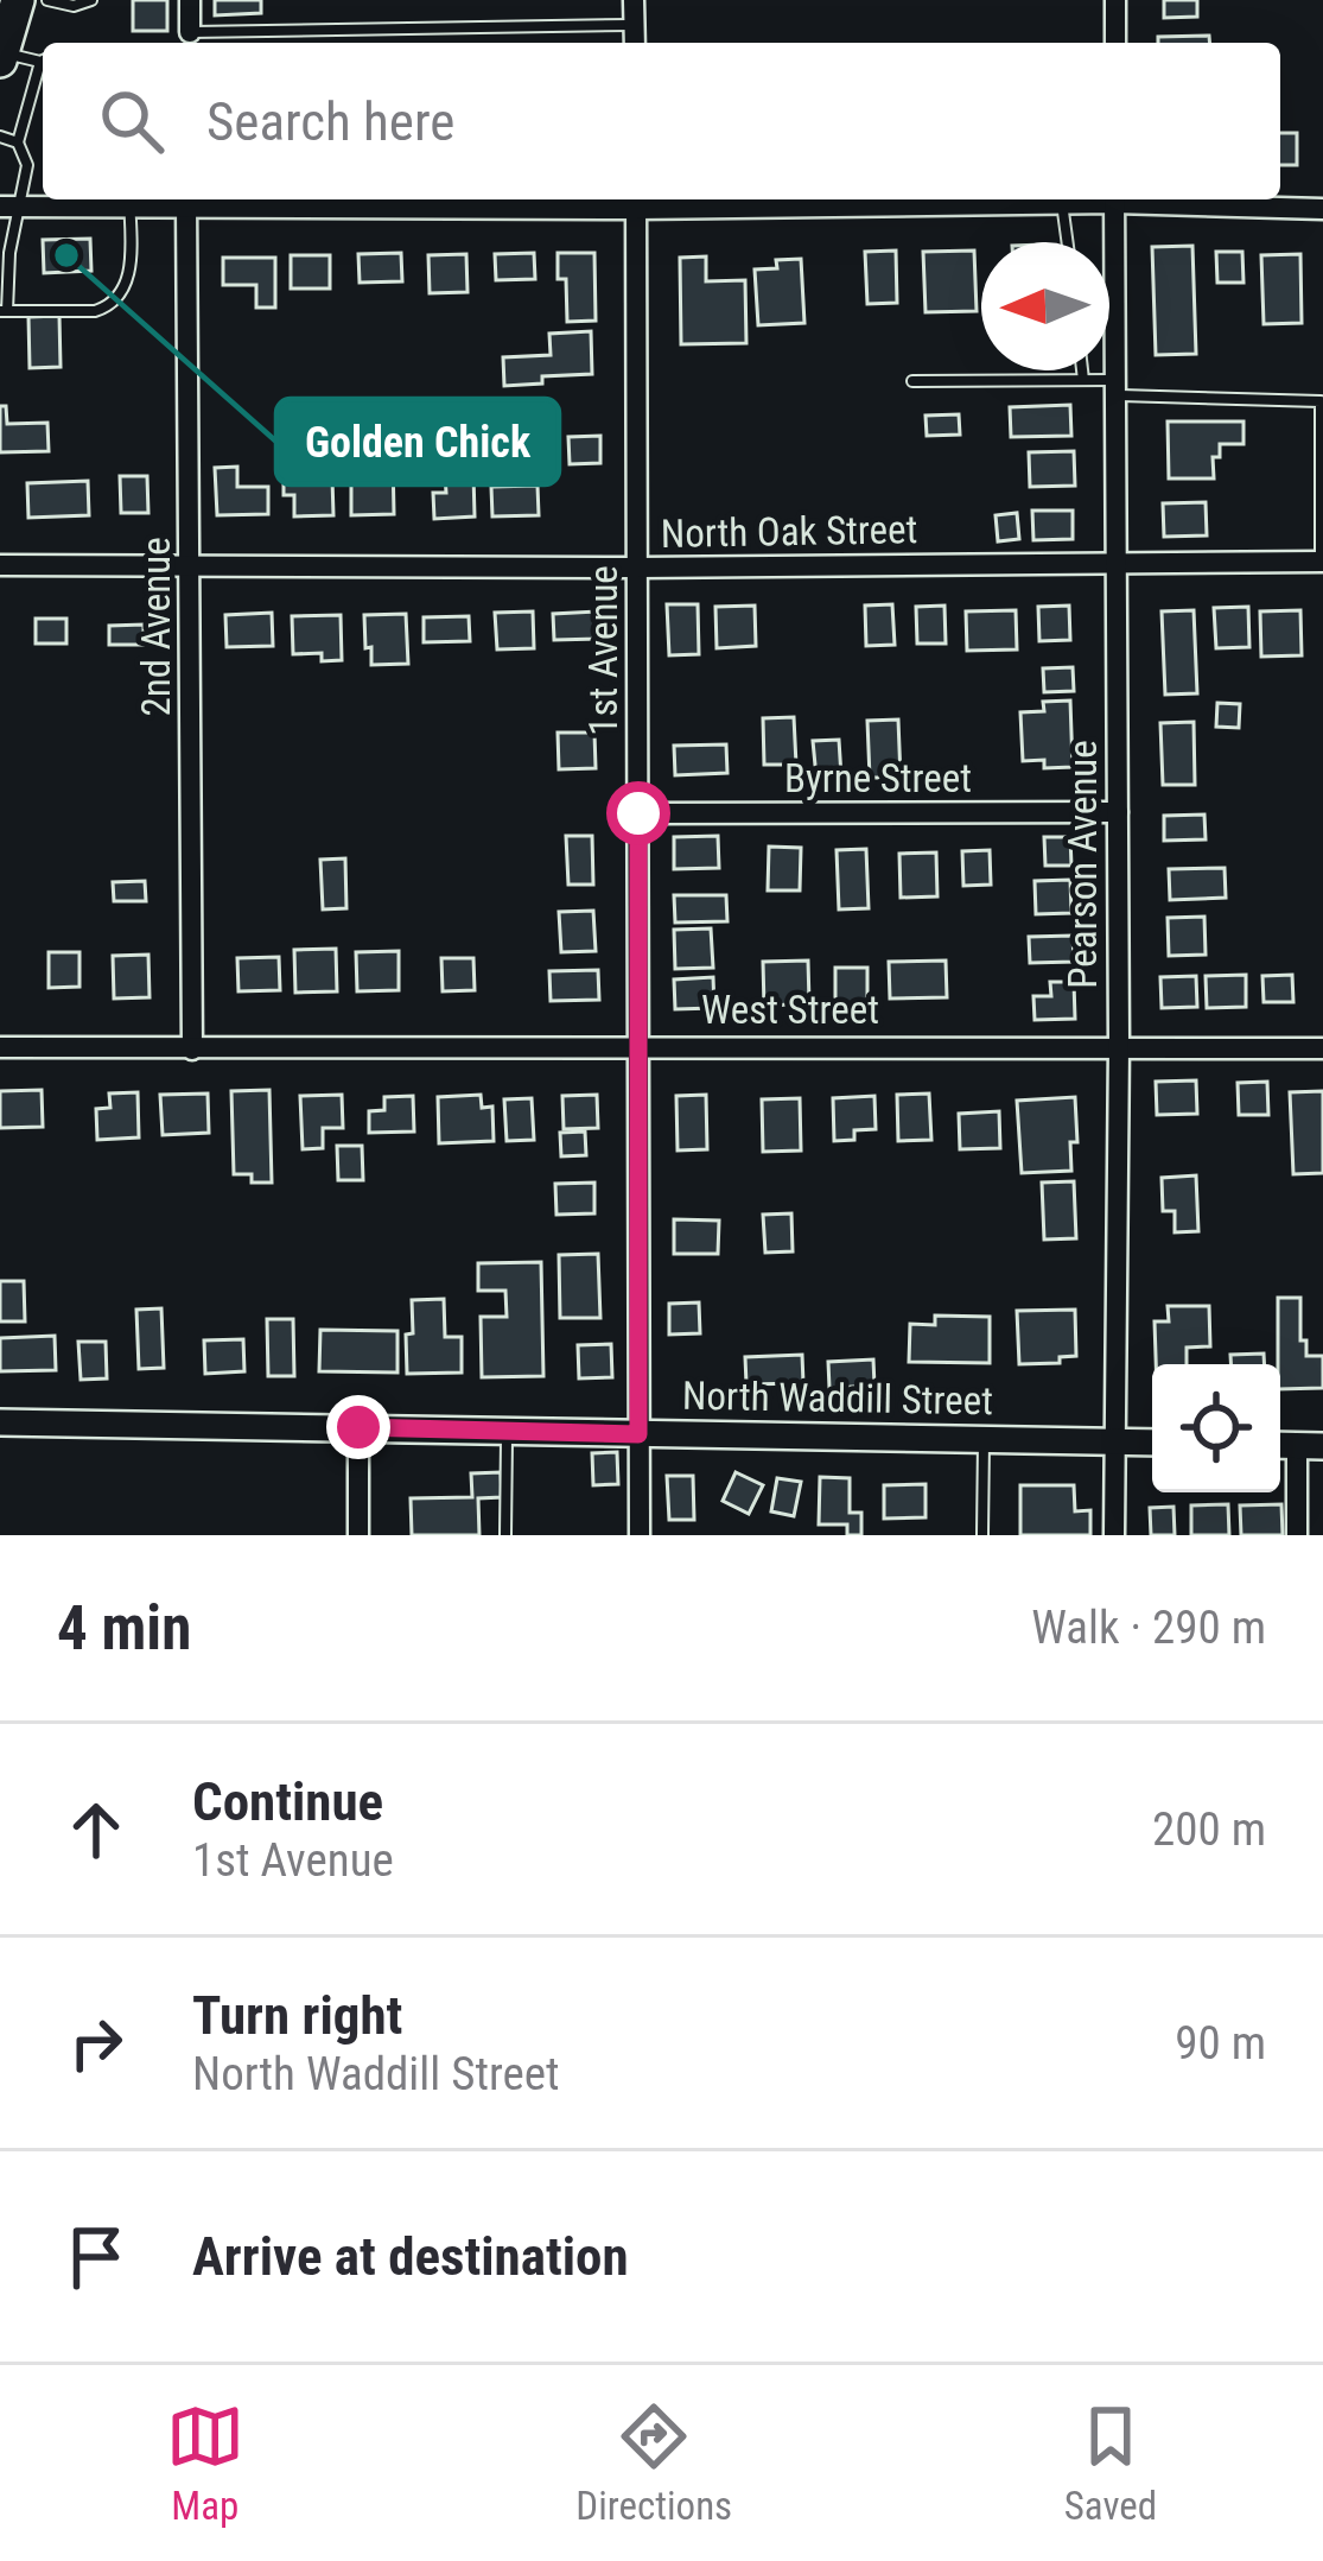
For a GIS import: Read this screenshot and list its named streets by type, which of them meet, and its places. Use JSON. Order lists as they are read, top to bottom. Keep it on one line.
{"streets":{"street":["North Oak Street","2nd Avenue","1st Avenue","Byrne Street","Pearson Avenue","West Street","North Waddill Street"]},"crossings":[["North Oak Street","2nd Avenue"],["North Oak Street","1st Avenue"],["North Oak Street","Pearson Avenue"],["2nd Avenue","West Street"],["1st Avenue","Byrne Street"],["1st Avenue","West Street"],["1st Avenue","North Waddill Street"],["Byrne Street","Pearson Avenue"],["Pearson Avenue","West Street"],["Pearson Avenue","North Waddill Street"]],"places":["Golden Chick"],"north":"left","page":{"search":"Search here","heading":["4 min","Walk · 290 m"],"list":[["Continue","1st Avenue","200 m"],["Turn right","North Waddill Street","90 m"],"Arrive at destination"],"nav":["Map","Directions","Saved"]}}
